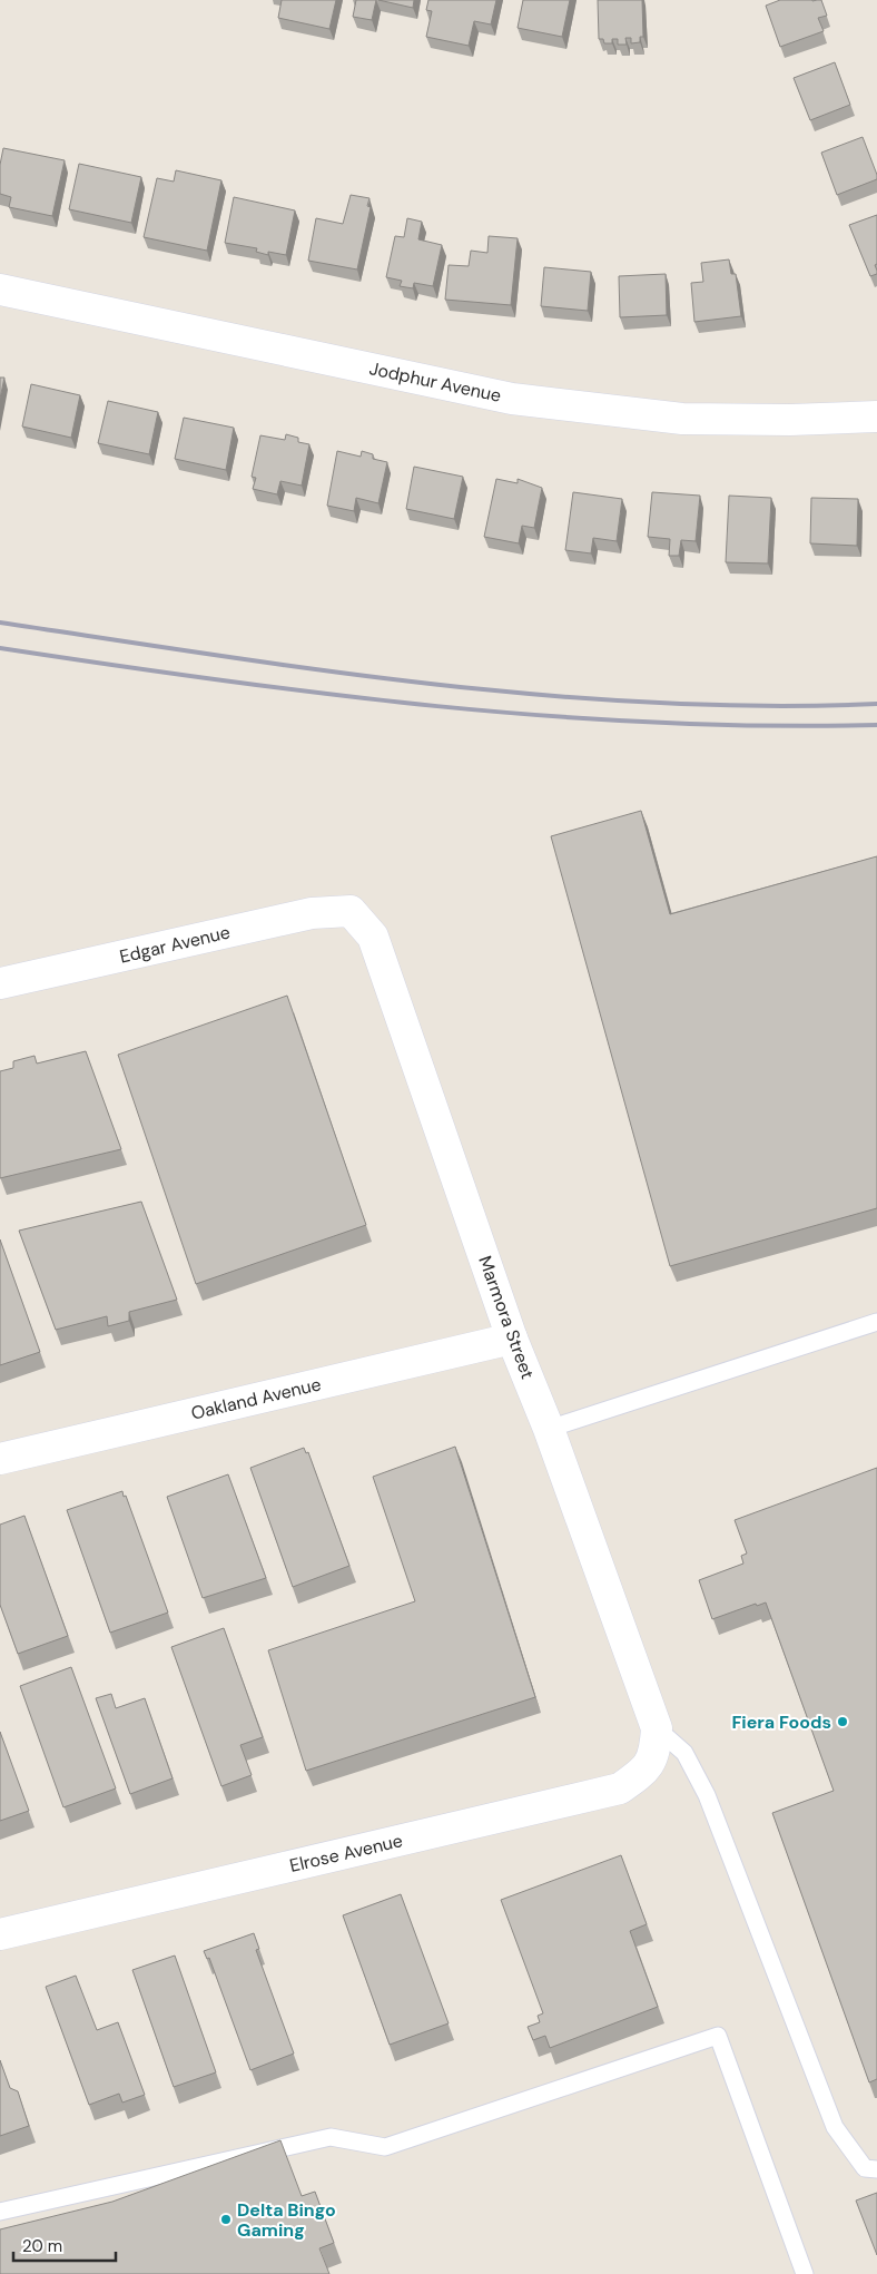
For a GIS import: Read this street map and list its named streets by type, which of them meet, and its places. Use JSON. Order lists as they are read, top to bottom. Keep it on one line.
{"streets":{"street":["Jodphur Avenue","Edgar Avenue","Marmora Street","Oakland Avenue","Elrose Avenue"]},"crossings":[["Edgar Avenue","Marmora Street"],["Marmora Street","Oakland Avenue"],["Marmora Street","Elrose Avenue"]],"places":["Fiera Foods","Delta Bingo Gaming"],"scale_bar":"20 m"}
